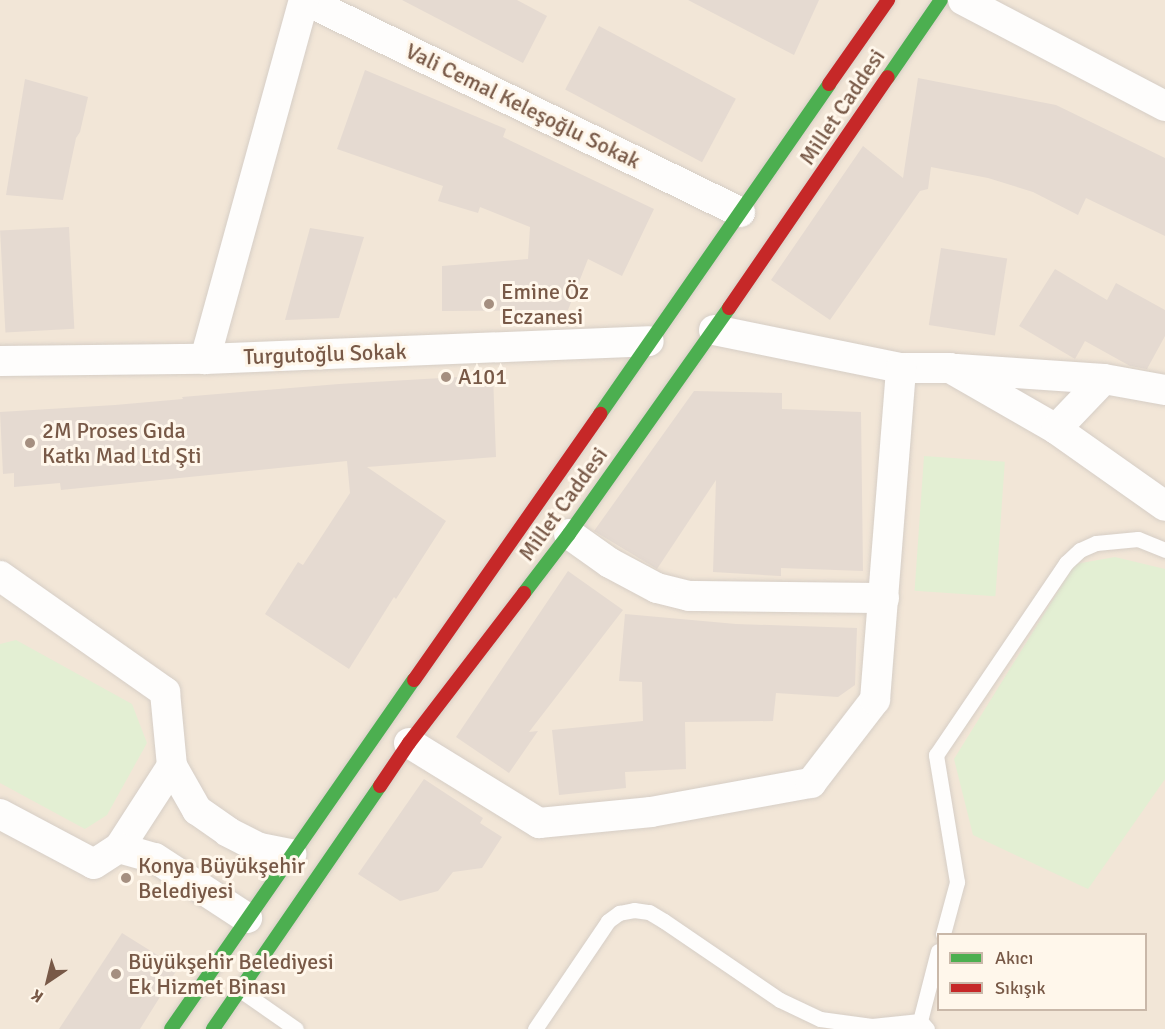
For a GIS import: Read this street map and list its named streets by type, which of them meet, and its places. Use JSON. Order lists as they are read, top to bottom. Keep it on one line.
{"streets":{"main road":["Millet Caddesi"],"street":["Vali Cemal Keleşoğlu Sokak","Turgutoğlu Sokak"]},"crossings":[["Vali Cemal Keleşoğlu Sokak","Millet Caddesi"],["Millet Caddesi","Turgutoğlu Sokak"]],"places":["Emine Öz Eczanesi","A101","2M Proses Gıda Katkı Mad Ltd Şti","Konya Büyükşehir Belediyesi","Büyükşehir Belediyesi Ek Hizmet Binası"],"legend":["Akıcı","Sıkışık"],"north":"bottom left"}
